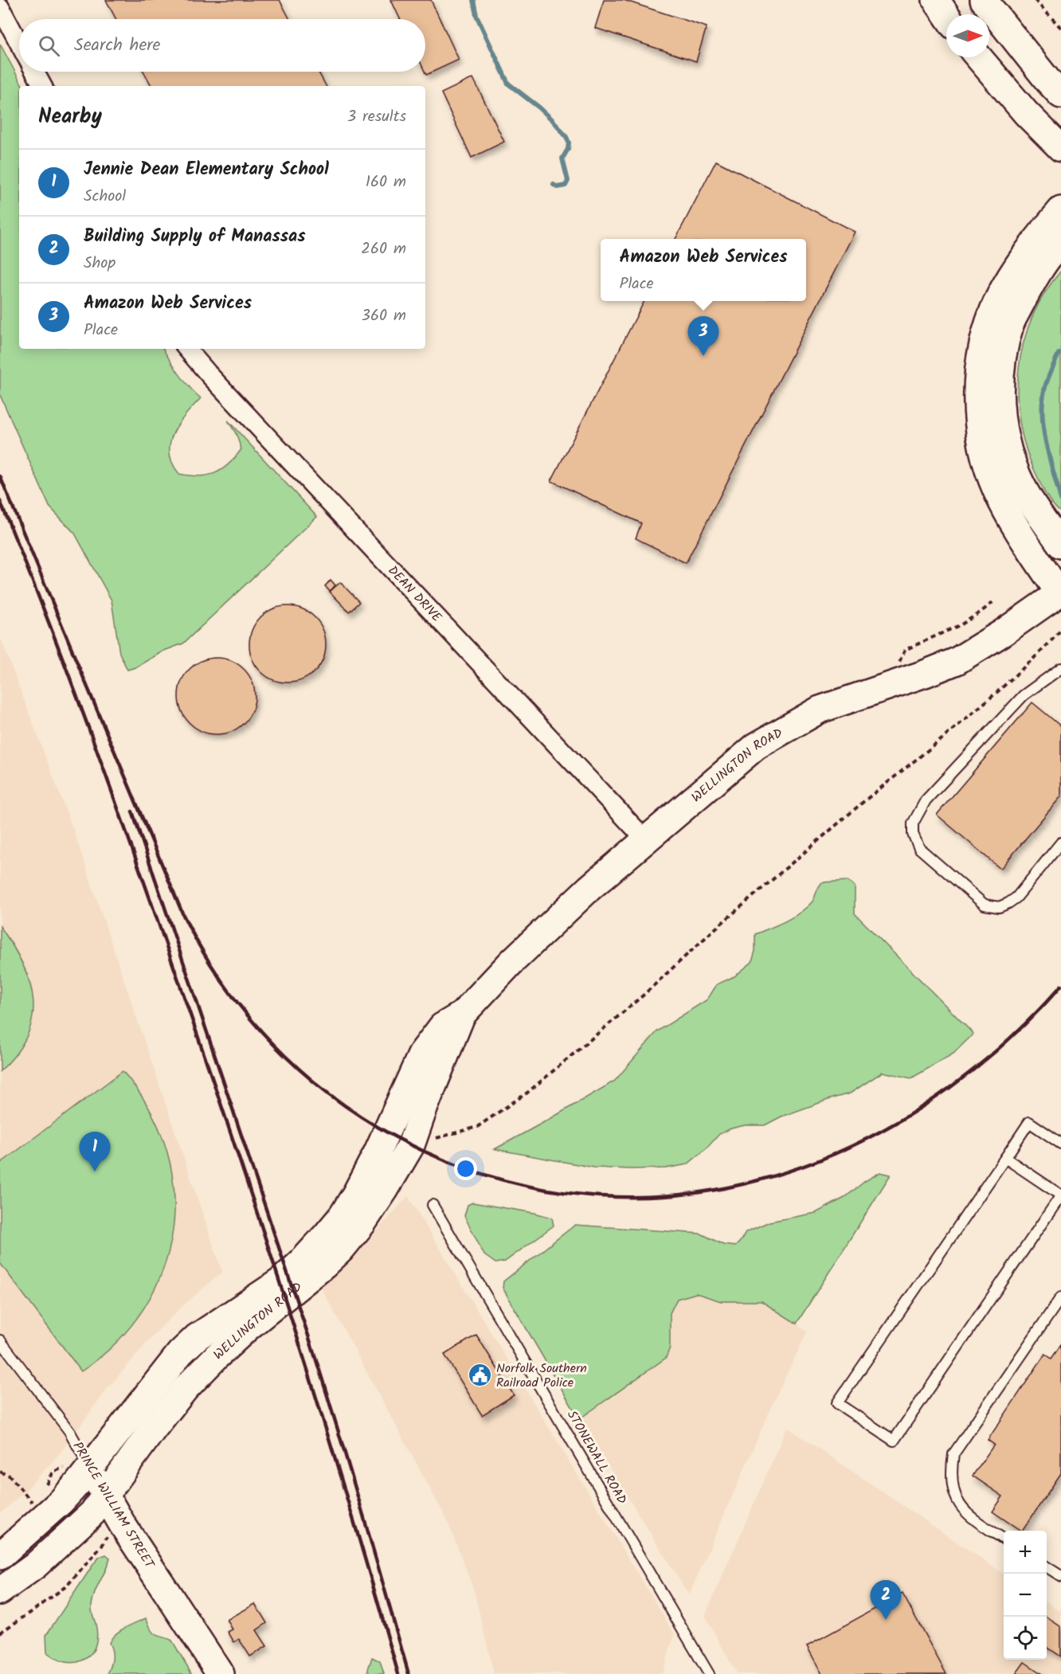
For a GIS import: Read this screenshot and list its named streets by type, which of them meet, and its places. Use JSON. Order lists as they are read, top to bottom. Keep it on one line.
{"streets":{"main road":["WELLINGTON ROAD","PRINCE WILLIAM STREET"],"street":["DEAN DRIVE"],"lane":["STONEWALL ROAD"]},"crossings":[["DEAN DRIVE","WELLINGTON ROAD"],["WELLINGTON ROAD","PRINCE WILLIAM STREET"]],"places":{"public building":["Norfolk Southern Railroad Police"]},"north":"right","page":{"search":"Search here","heading":["Nearby","3 results"],"list":[{"mark":"1","name":"Jennie Dean Elementary School","note":"School","value":"160 m"},{"mark":"2","name":"Building Supply of Manassas","note":"Shop","value":"260 m"},{"mark":"3","name":"Amazon Web Services","note":"Place","value":"360 m"}],"popup":["Amazon Web Services","Place"],"pins":["3","1","2"],"map_buttons":["+","−"]}}
